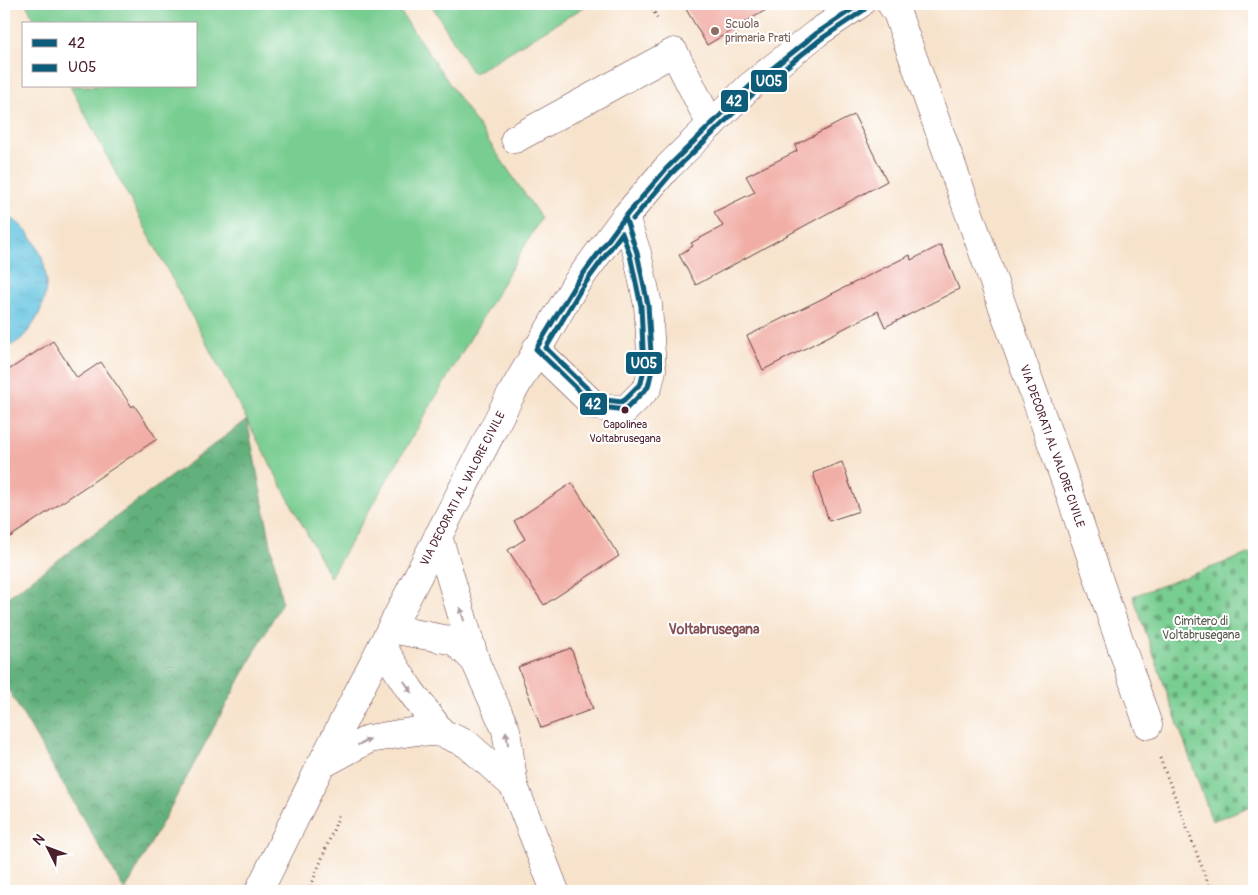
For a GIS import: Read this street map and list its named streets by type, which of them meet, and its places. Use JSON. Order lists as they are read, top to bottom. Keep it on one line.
{"streets":{"street":["VIA DECORATI AL VALORE CIVILE"]},"districts":["Voltabrusegana"],"parks":["Cimitero di Voltabrusegana"],"places":["Scuola primaria Prati","Capolinea Voltabrusegana"],"lines":["transit line 42","transit line U05"],"legend":["42","U05"],"north":"top left"}
